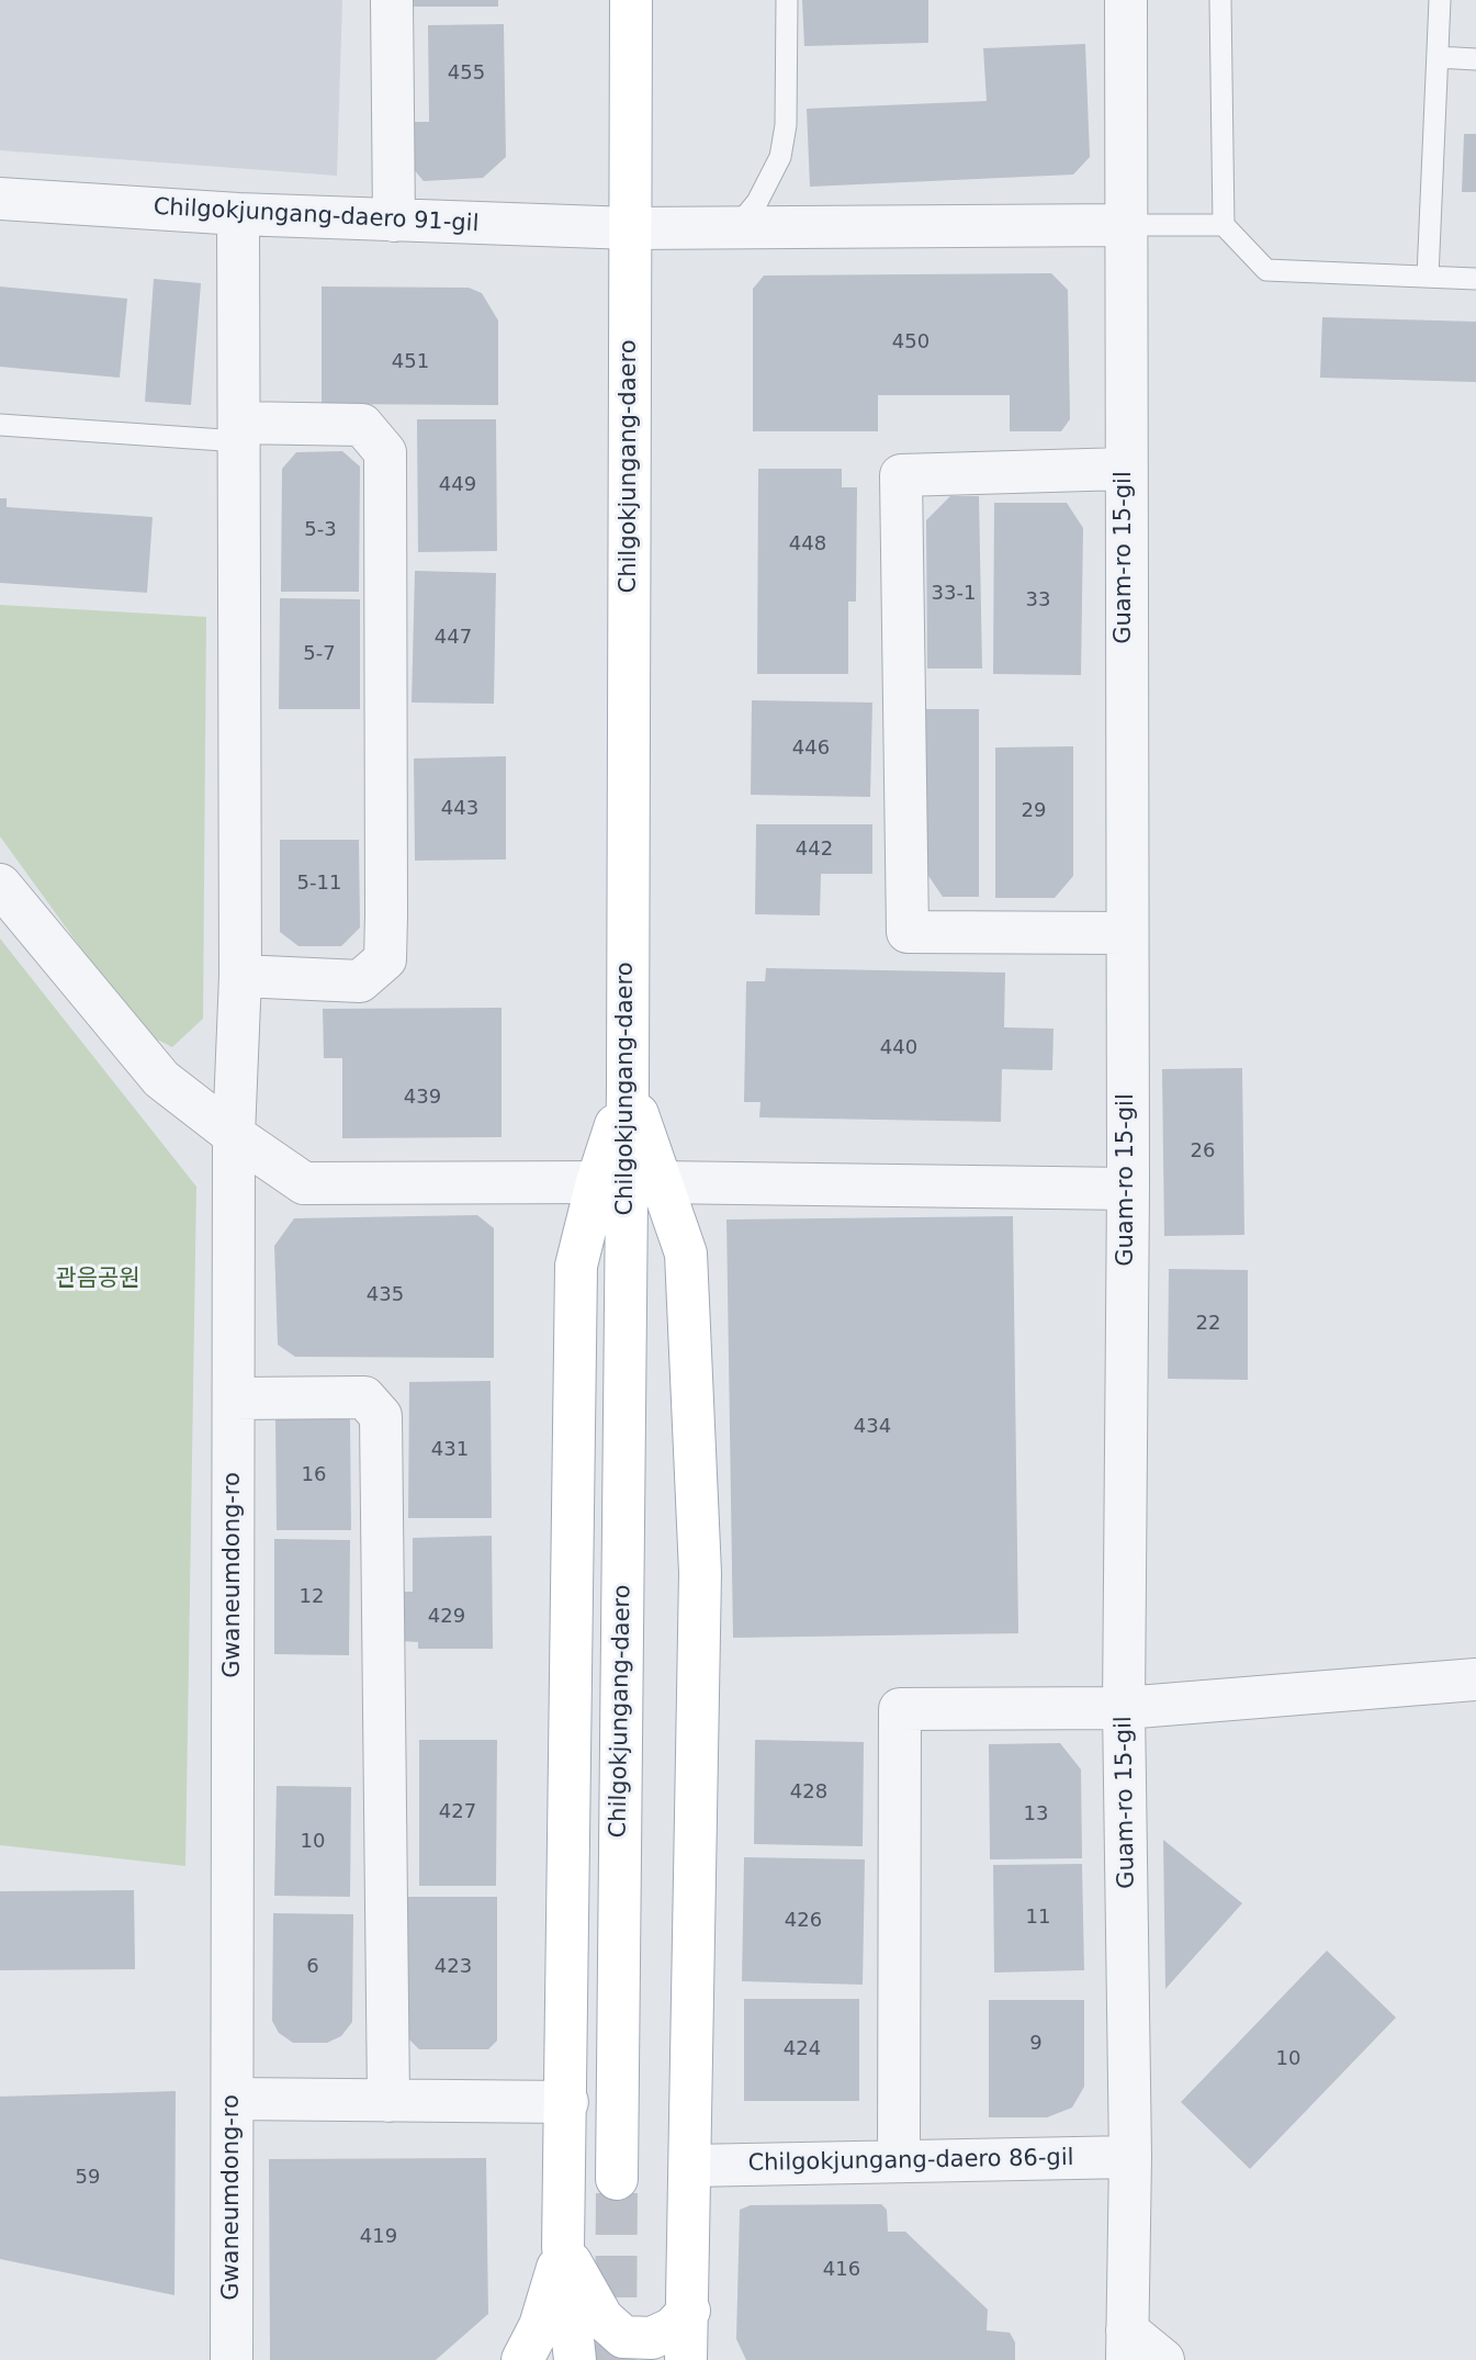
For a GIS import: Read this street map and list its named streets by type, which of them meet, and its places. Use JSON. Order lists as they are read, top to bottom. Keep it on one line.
{"streets":{"main road":["Chilgokjungang-daero"],"street":["Chilgokjungang-daero 91-gil","Guam-ro 15-gil","Gwaneumdong-ro","Chilgokjungang-daero 86-gil"]},"crossings":[["Chilgokjungang-daero 91-gil","Chilgokjungang-daero"],["Chilgokjungang-daero 91-gil","Guam-ro 15-gil"],["Chilgokjungang-daero 91-gil","Gwaneumdong-ro"],["Guam-ro 15-gil","Chilgokjungang-daero 86-gil"]],"parks":["관음공원"],"house_numbers":["455","450","451","449","5-3","448","33-1","33","447","5-7","446","443","29","442","5-11","440","439","26","435","22","434","431","16","12","429","428","427","13","10","11","426","6","423","9","424","10","59","419","416"]}
